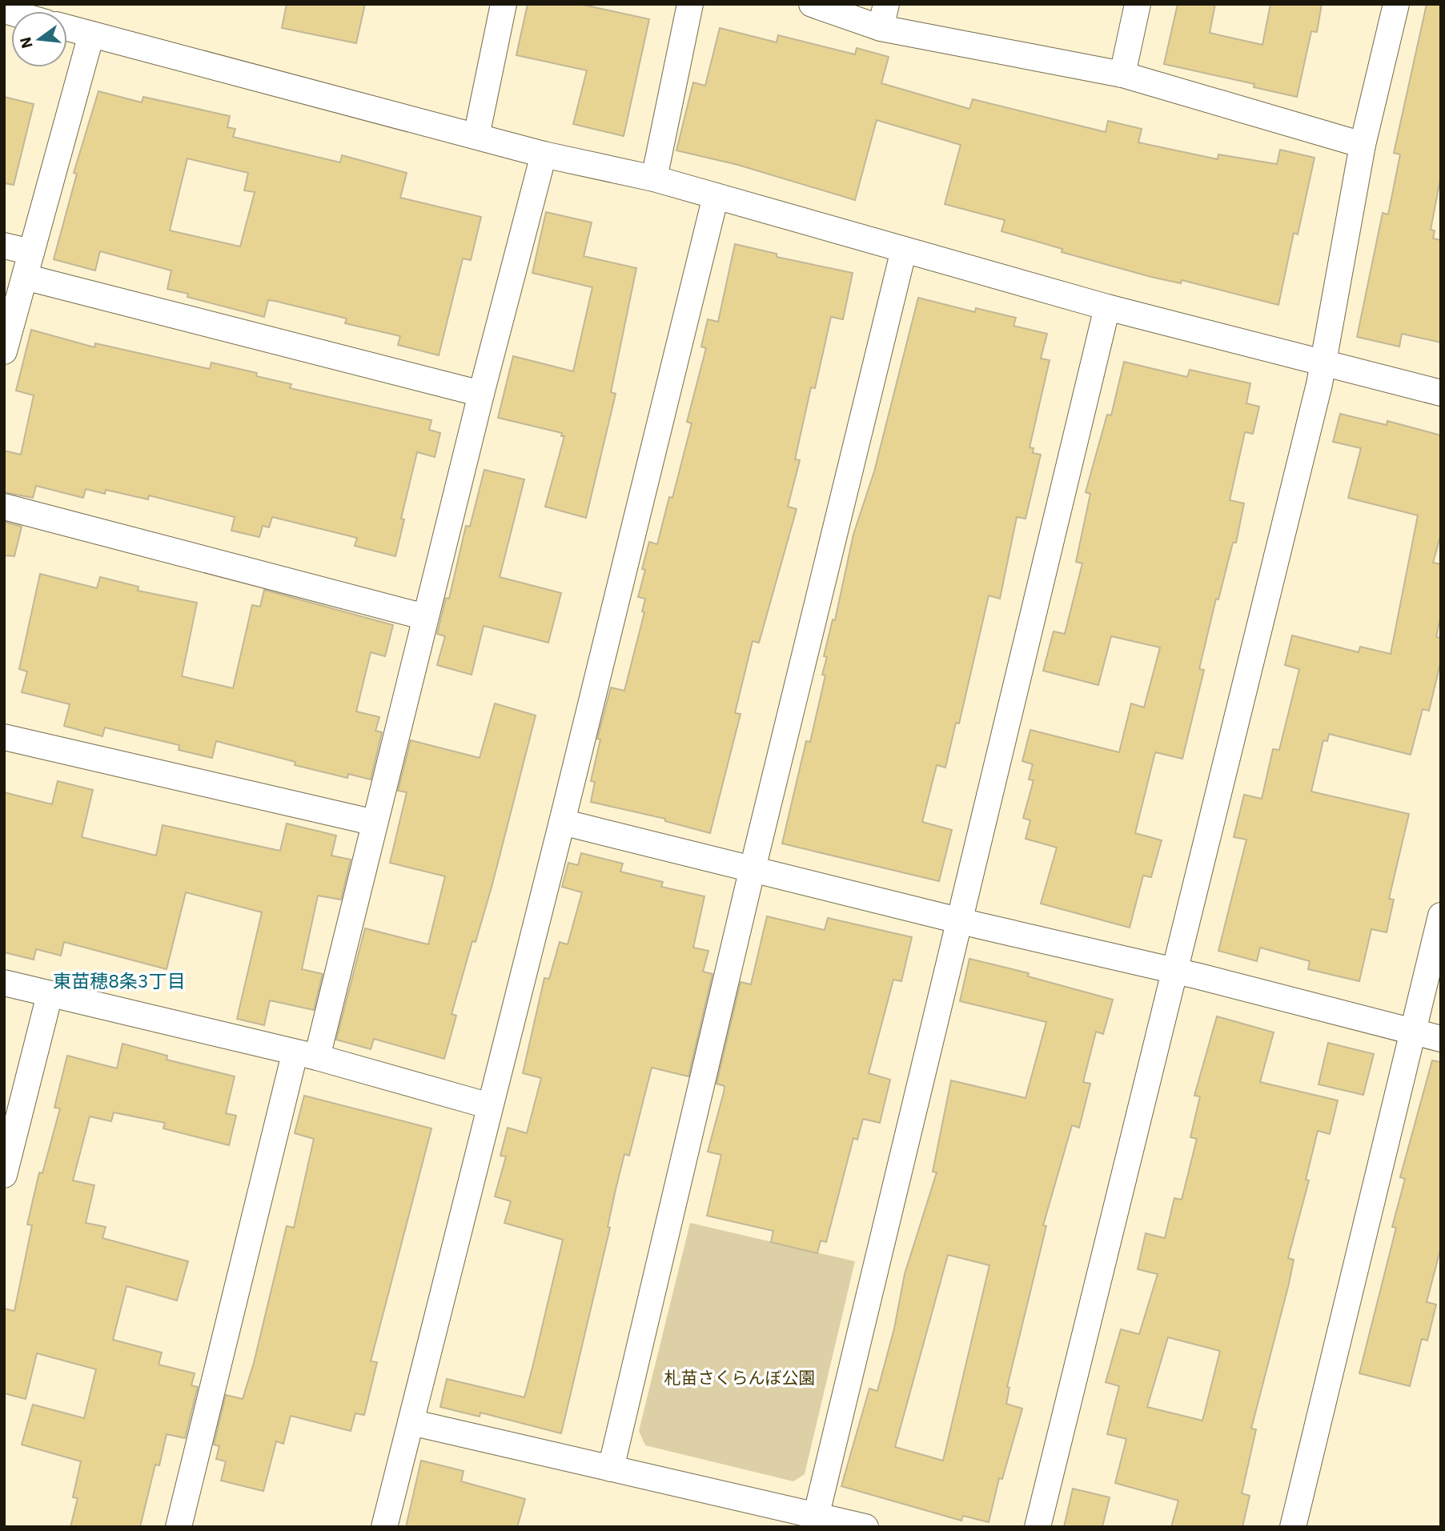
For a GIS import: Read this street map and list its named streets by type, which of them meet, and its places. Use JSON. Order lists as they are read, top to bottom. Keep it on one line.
{"districts":["東苗穂8条3丁目"],"parks":["札苗さくらんぼ公園"],"north":"left"}
